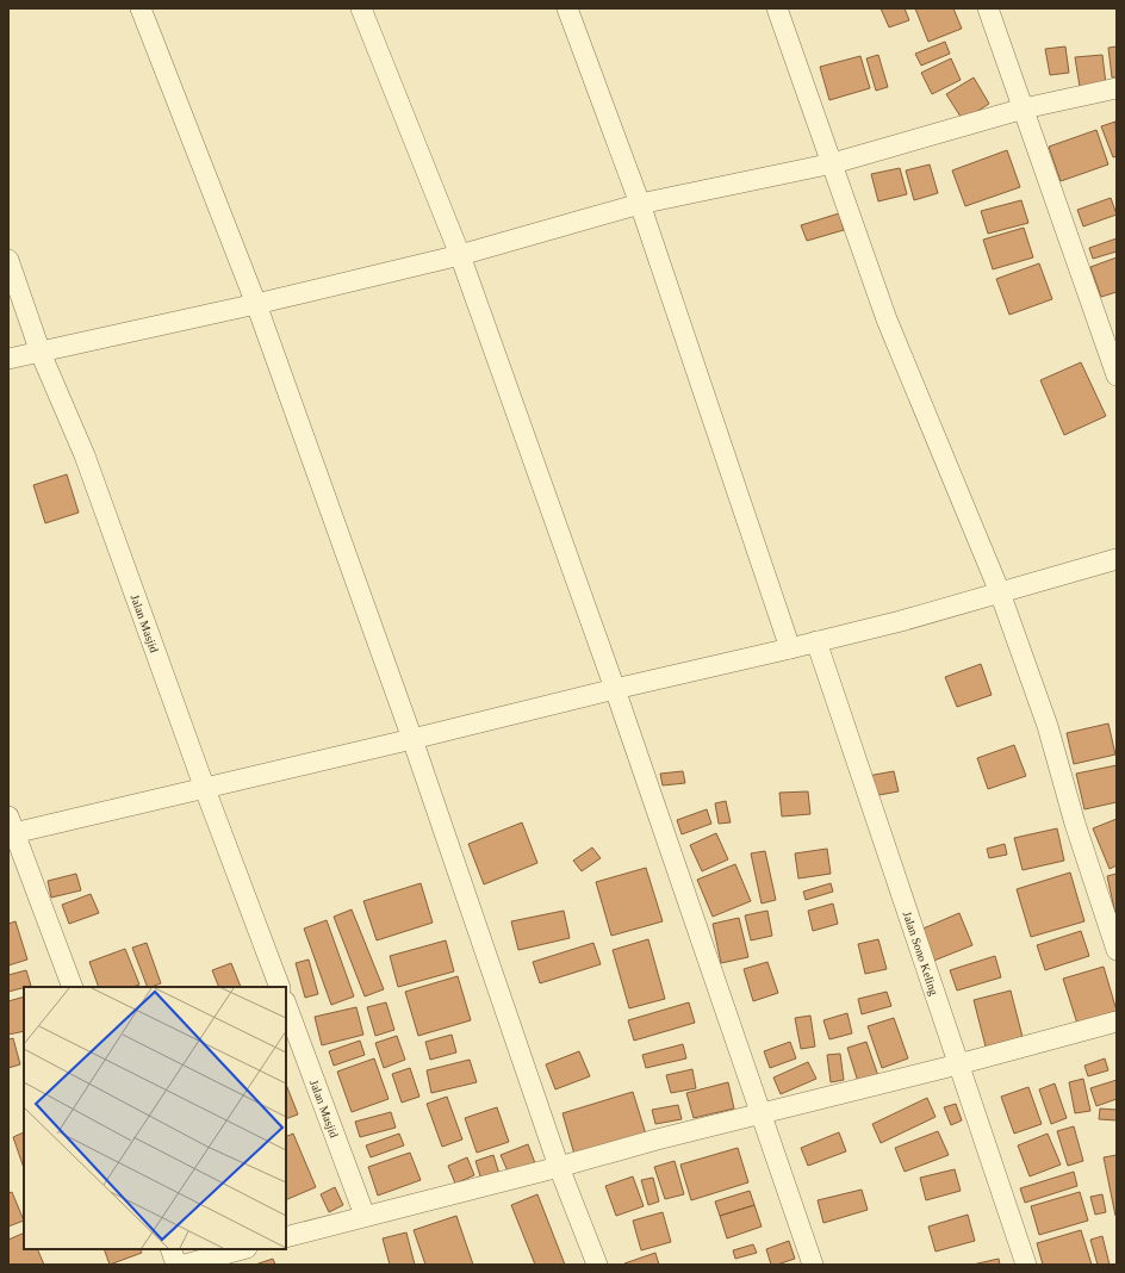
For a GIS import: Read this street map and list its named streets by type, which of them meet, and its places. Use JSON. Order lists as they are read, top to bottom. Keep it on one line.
{"streets":{"street":["Jalan Masjid","Jalan Sono Keling"]}}
